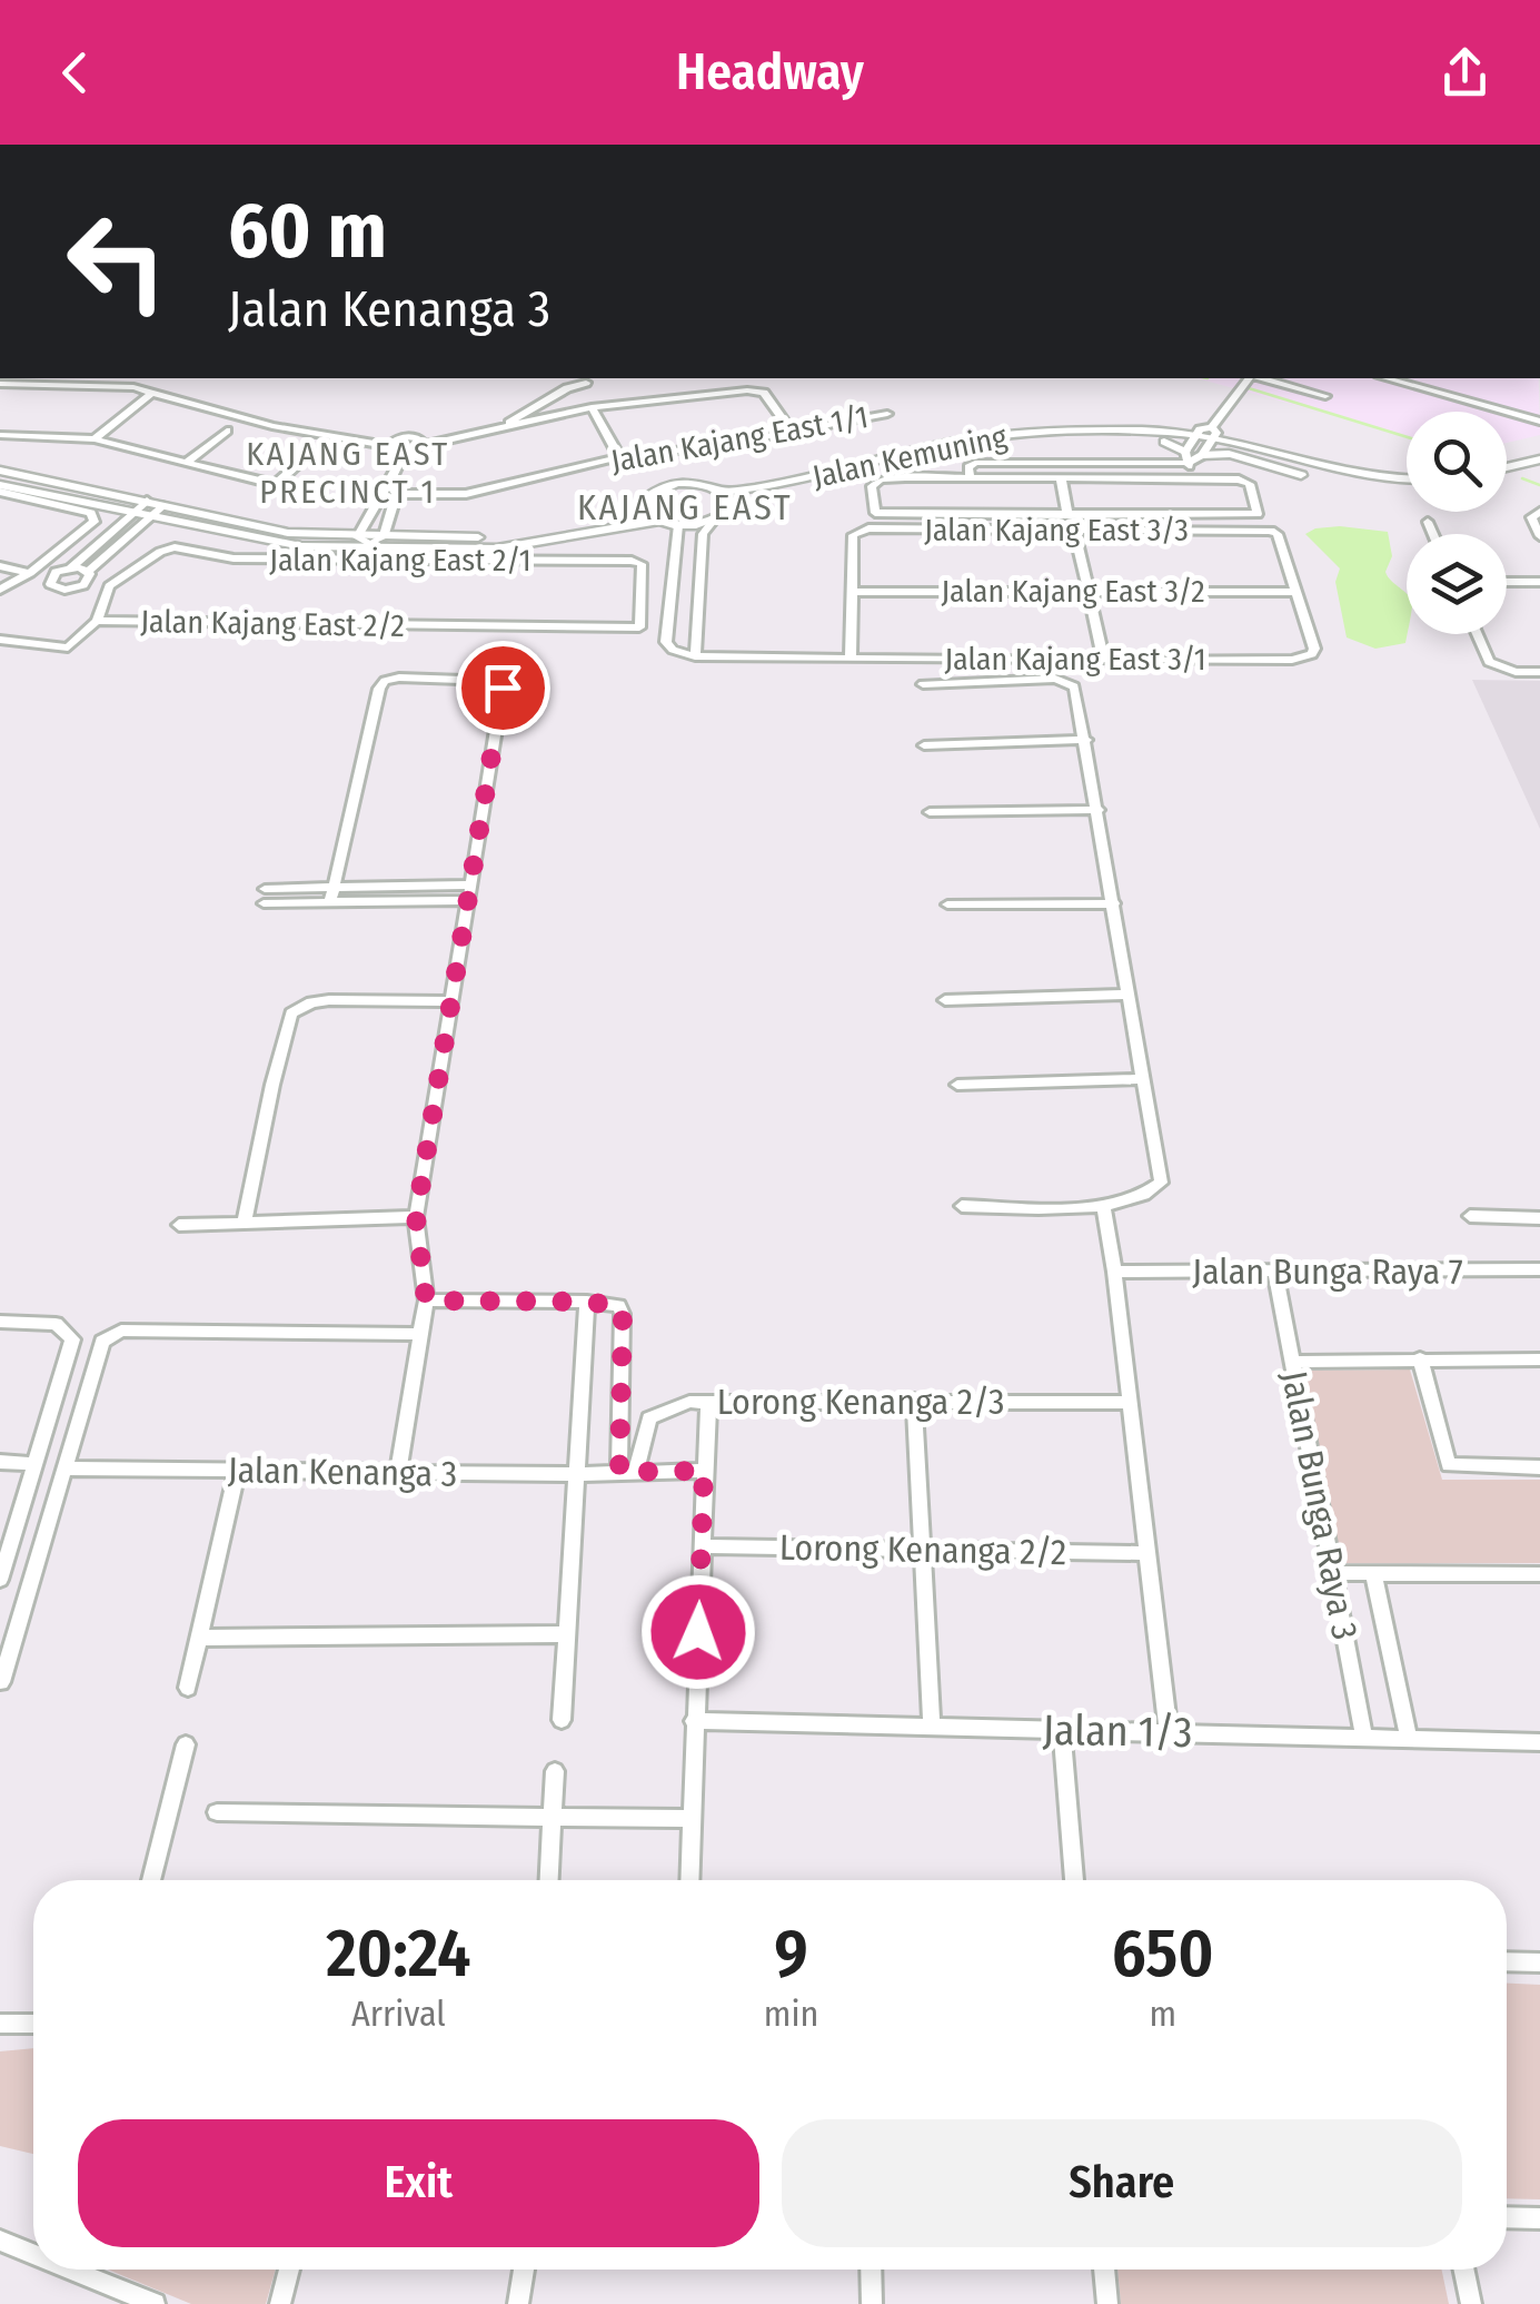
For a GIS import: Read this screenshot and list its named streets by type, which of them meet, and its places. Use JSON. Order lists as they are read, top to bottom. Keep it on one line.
{"streets":{"street":["Jalan Kajang East 1/1","Jalan Kemuning","Jalan Kajang East 3/3","Jalan Kajang East 2/1","Jalan Kajang East 3/2","Jalan Kajang East 2/2","Jalan Kajang East 3/1","Jalan Bunga Raya 7","Lorong Kenanga 2/3","Jalan Kenanga 3","Jalan Bunga Raya 3","Lorong Kenanga 2/2","Jalan 1/3"]},"crossings":[["Jalan Kajang East 3/3","Jalan Kajang East 3/2"],["Jalan Kajang East 3/3","Jalan Kajang East 3/1"],["Jalan Kajang East 2/1","Jalan Kajang East 2/2"],["Jalan Kajang East 3/2","Jalan Kajang East 3/1"],["Jalan Bunga Raya 7","Jalan Bunga Raya 3"],["Lorong Kenanga 2/3","Jalan Kenanga 3"],["Jalan Bunga Raya 3","Jalan 1/3"]],"districts":["KAJANG EAST PRECINCT 1","KAJANG EAST"],"page":{"header":"Headway","turn":["60 m","Jalan Kenanga 3"],"eta":["20:24","Arrival","9","min","650","m"],"buttons":["Exit","Share"]}}
